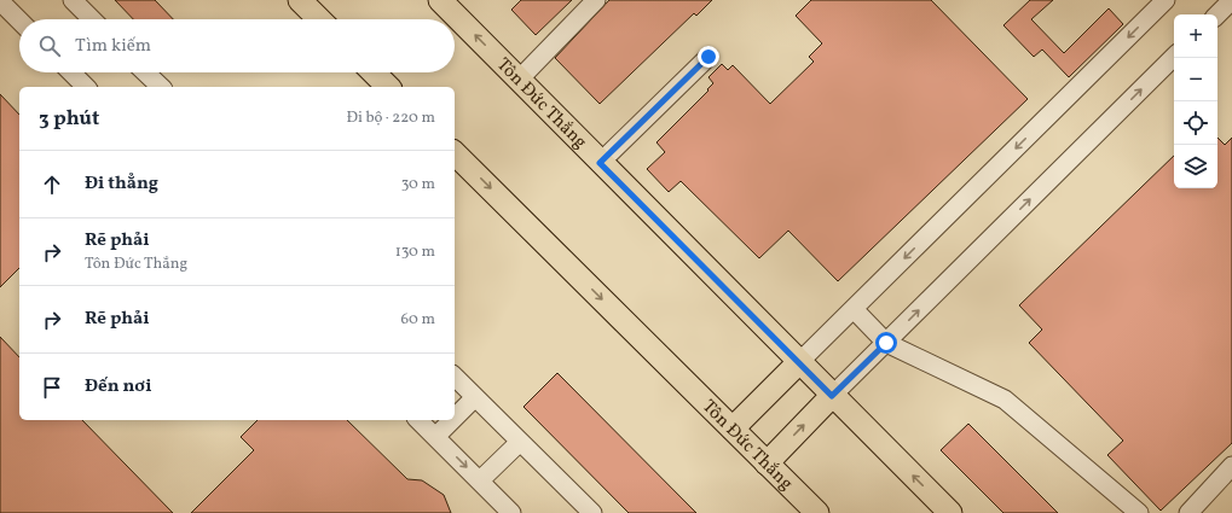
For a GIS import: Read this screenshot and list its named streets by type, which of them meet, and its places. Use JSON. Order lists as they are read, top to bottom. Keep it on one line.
{"streets":{"main road":["Tôn Đức Thắng"]},"page":{"map_buttons":["+","−"],"search":"Tìm kiếm","heading":["3 phút","Đi bộ · 220 m"],"list":[["Đi thẳng","30 m"],["Rẽ phải","Tôn Đức Thắng","130 m"],["Rẽ phải","60 m"],"Đến nơi"]}}
